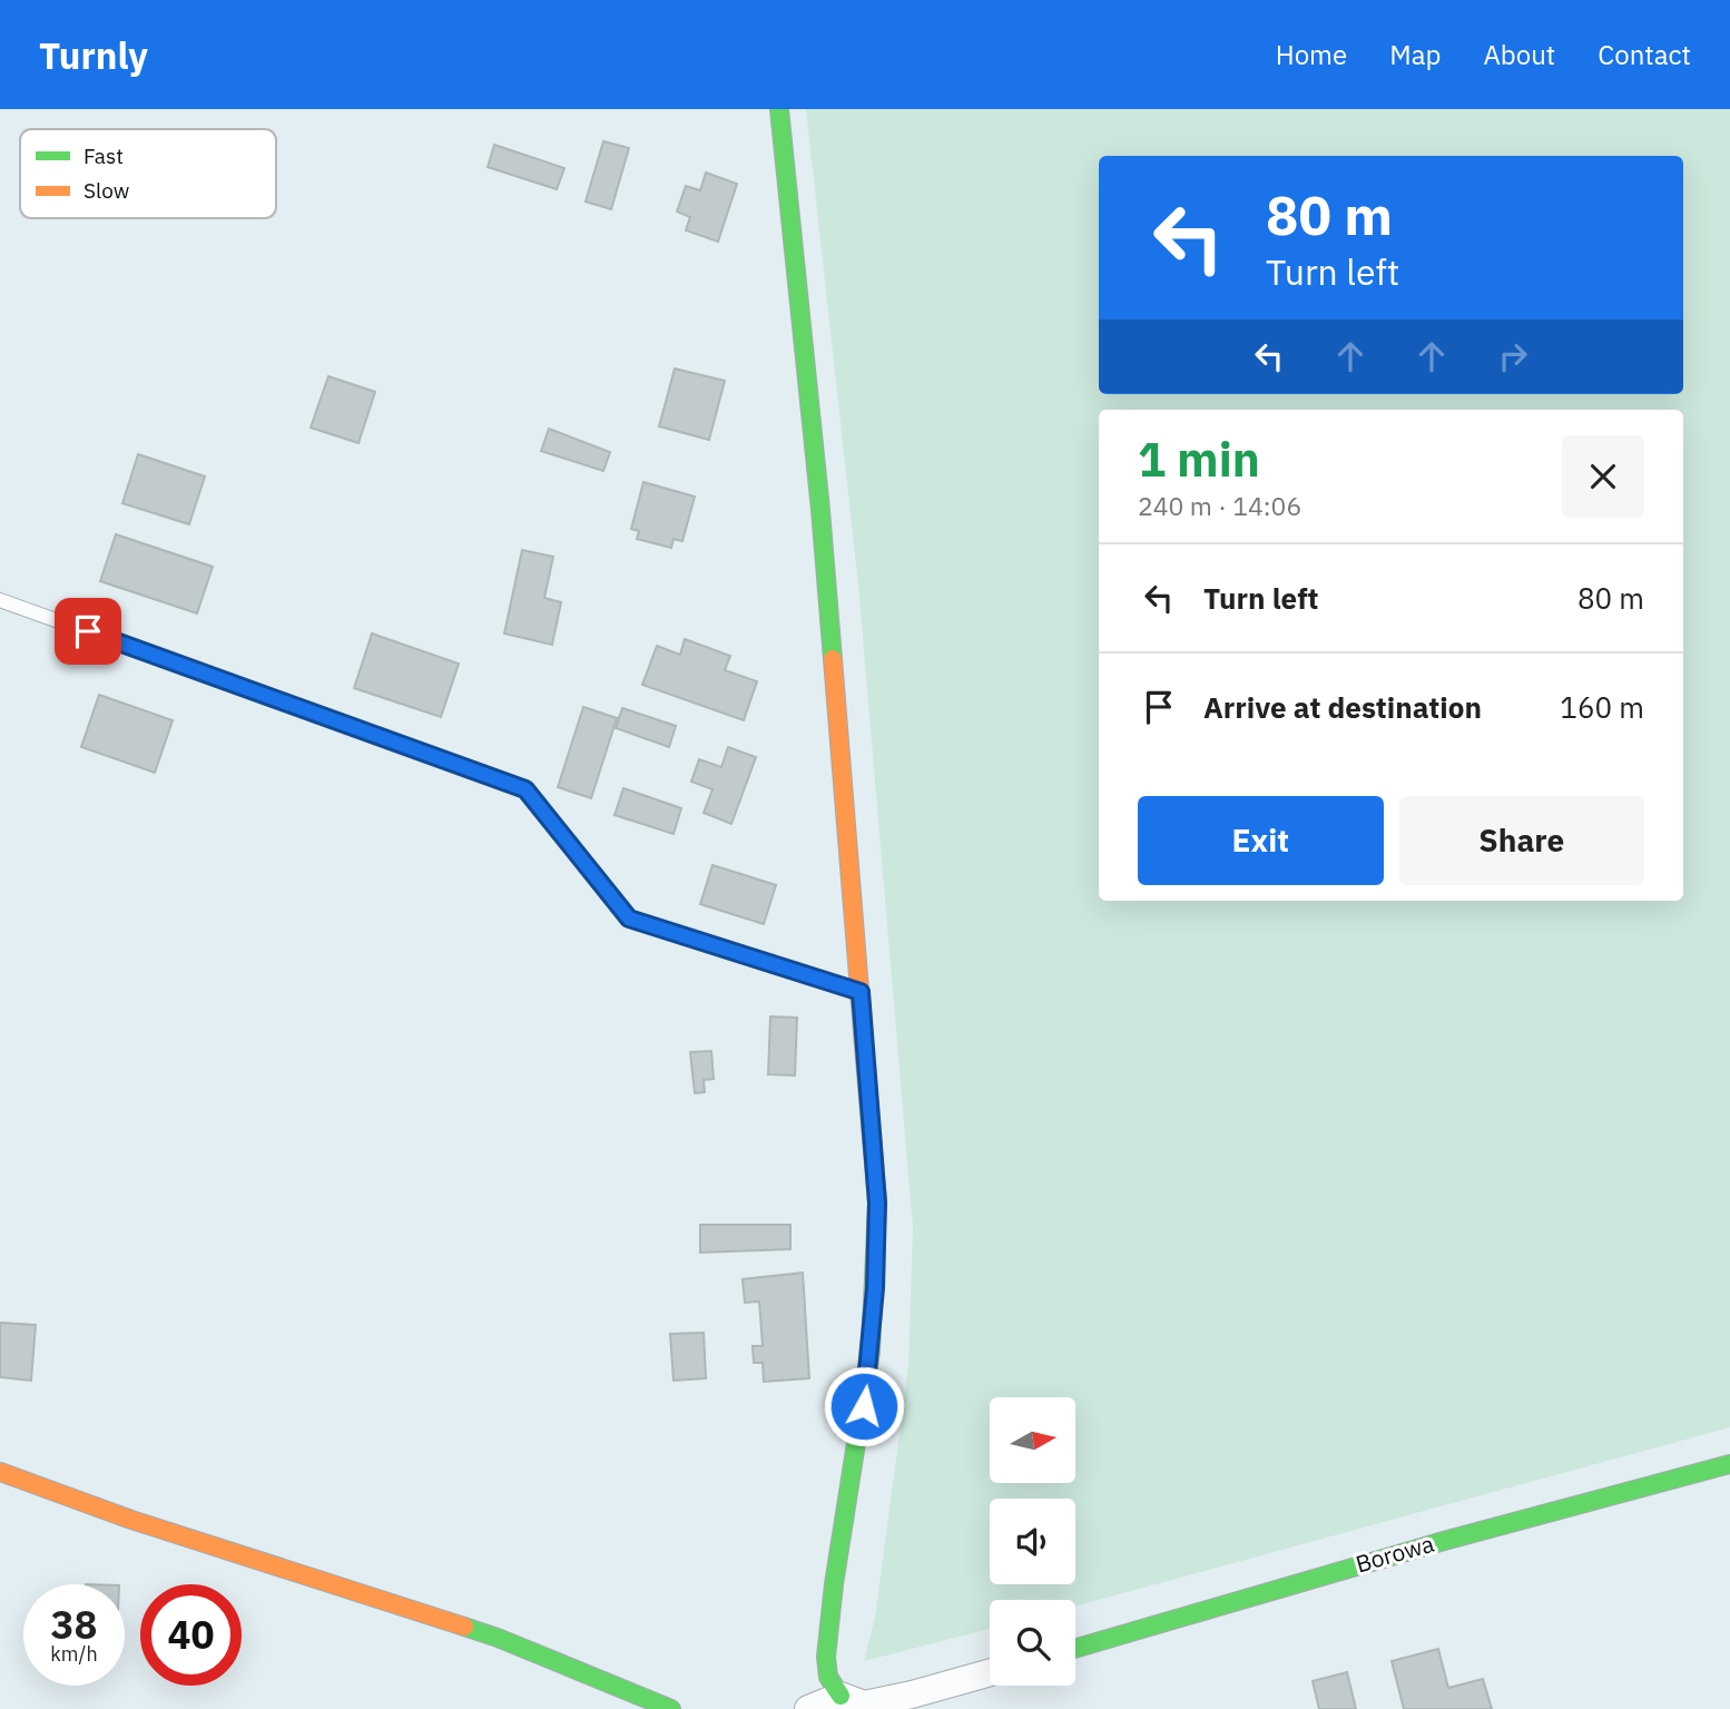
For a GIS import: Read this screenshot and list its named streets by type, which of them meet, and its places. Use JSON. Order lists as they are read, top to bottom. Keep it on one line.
{"streets":{"street":["Borowa"]},"legend":["Fast","Slow"],"north":"right","page":{"header":"Turnly","nav":["Home","Map","About","Contact"],"turn":["80 m","Turn left"],"heading":["1 min","240 m · 14:06"],"list":[{"name":"Turn left","value":"80 m"},{"name":"Arrive at destination","value":"160 m"}],"buttons":["Exit","Share"],"speed":"38 km/h","limit":"40"}}
